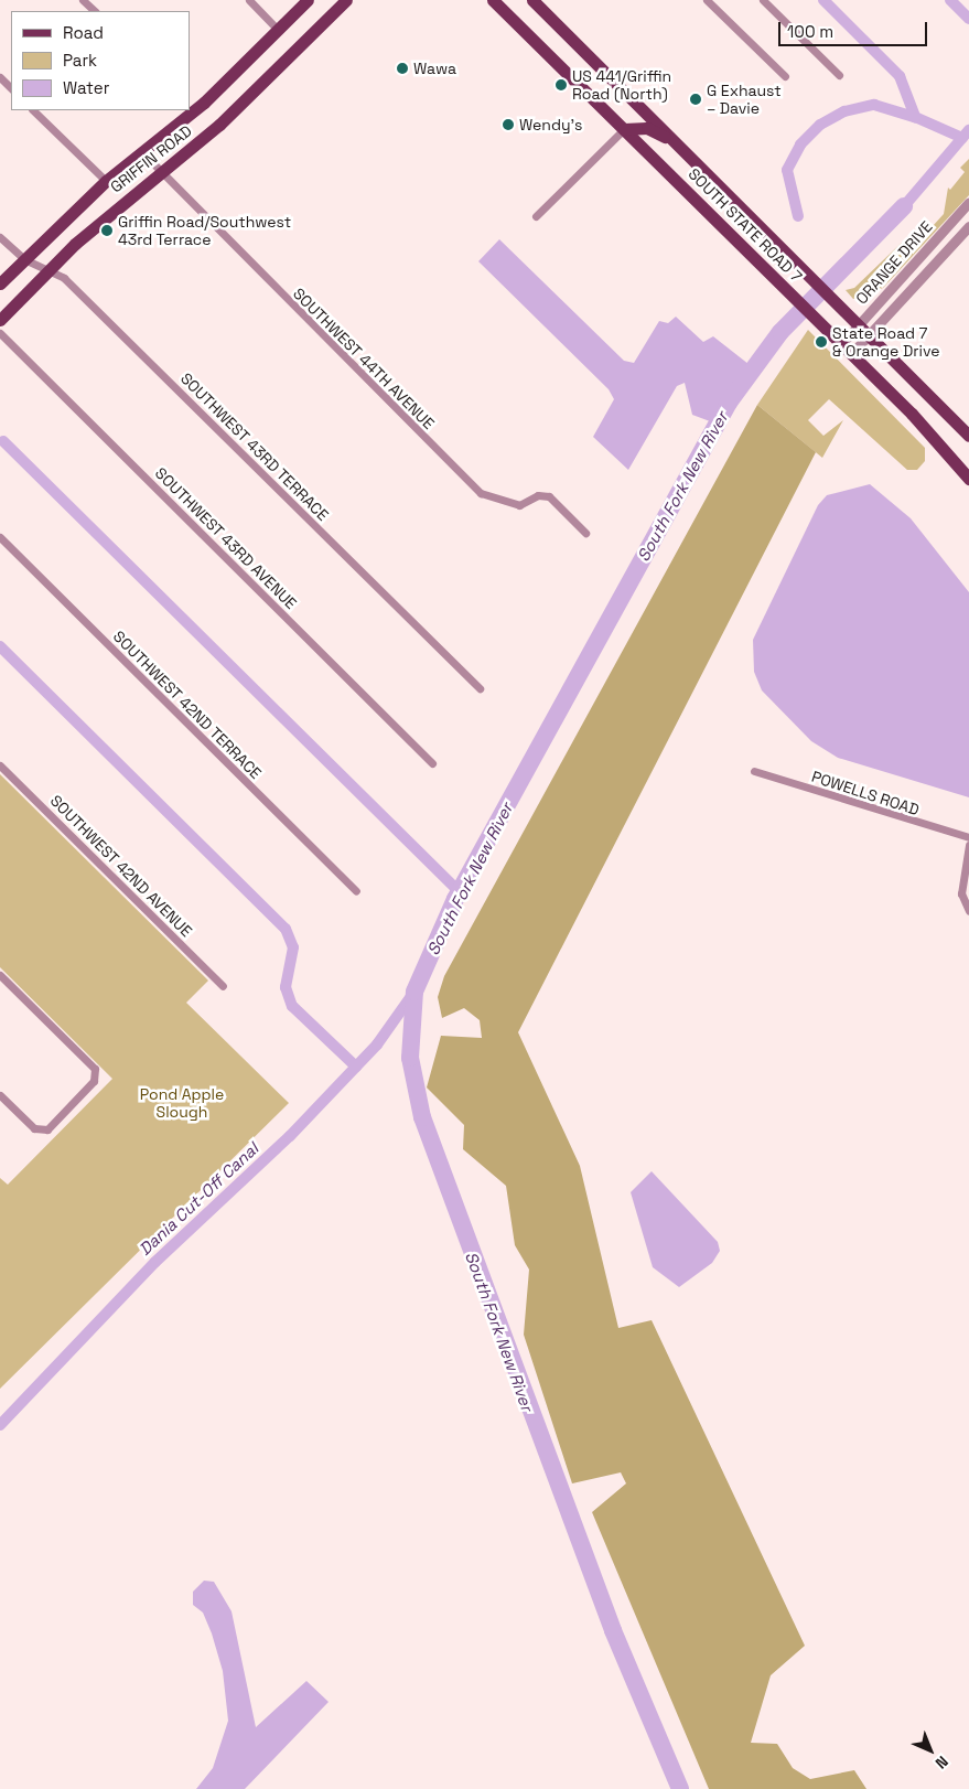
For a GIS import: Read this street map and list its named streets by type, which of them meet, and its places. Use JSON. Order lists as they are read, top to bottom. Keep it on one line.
{"streets":{"main road":["GRIFFIN ROAD","SOUTH STATE ROAD 7"],"street":["ORANGE DRIVE","SOUTHWEST 44TH AVENUE","SOUTHWEST 43RD TERRACE","SOUTHWEST 43RD AVENUE","SOUTHWEST 42ND TERRACE","POWELLS ROAD","SOUTHWEST 42ND AVENUE"]},"crossings":[["GRIFFIN ROAD","SOUTHWEST 44TH AVENUE"],["GRIFFIN ROAD","SOUTHWEST 43RD TERRACE"],["SOUTH STATE ROAD 7","ORANGE DRIVE"]],"water":["South Fork New River","Dania Cut-Off Canal"],"parks":["Pond Apple Slough"],"places":["Wawa","US 441/Griffin Road (North)","G Exhaust – Davie","Wendy's","Griffin Road/Southwest 43rd Terrace","State Road 7 & Orange Drive"],"legend":["Road","Park","Water"],"scale_bar":"100 m","north":"bottom right"}
